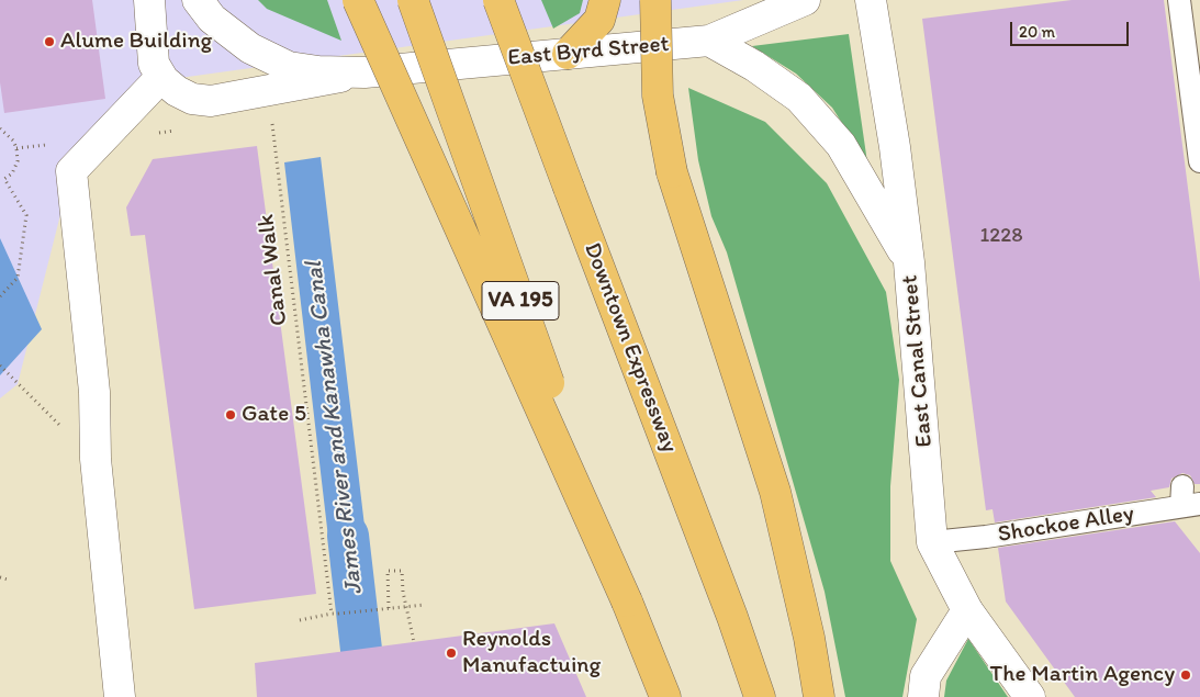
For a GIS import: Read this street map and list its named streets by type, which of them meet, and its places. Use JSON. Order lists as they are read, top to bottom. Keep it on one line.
{"streets":{"highway":["VA 195","Downtown Expressway"],"street":["East Byrd Street","East Canal Street"],"lane":["Shockoe Alley"],"path":["Canal Walk"]},"crossings":[["East Canal Street","Shockoe Alley"]],"water":["James River and Kanawha Canal"],"places":["Alume Building","Gate 5","Reynolds Manufactuing","The Martin Agency"],"house_numbers":["1228"],"scale_bar":"20 m"}
